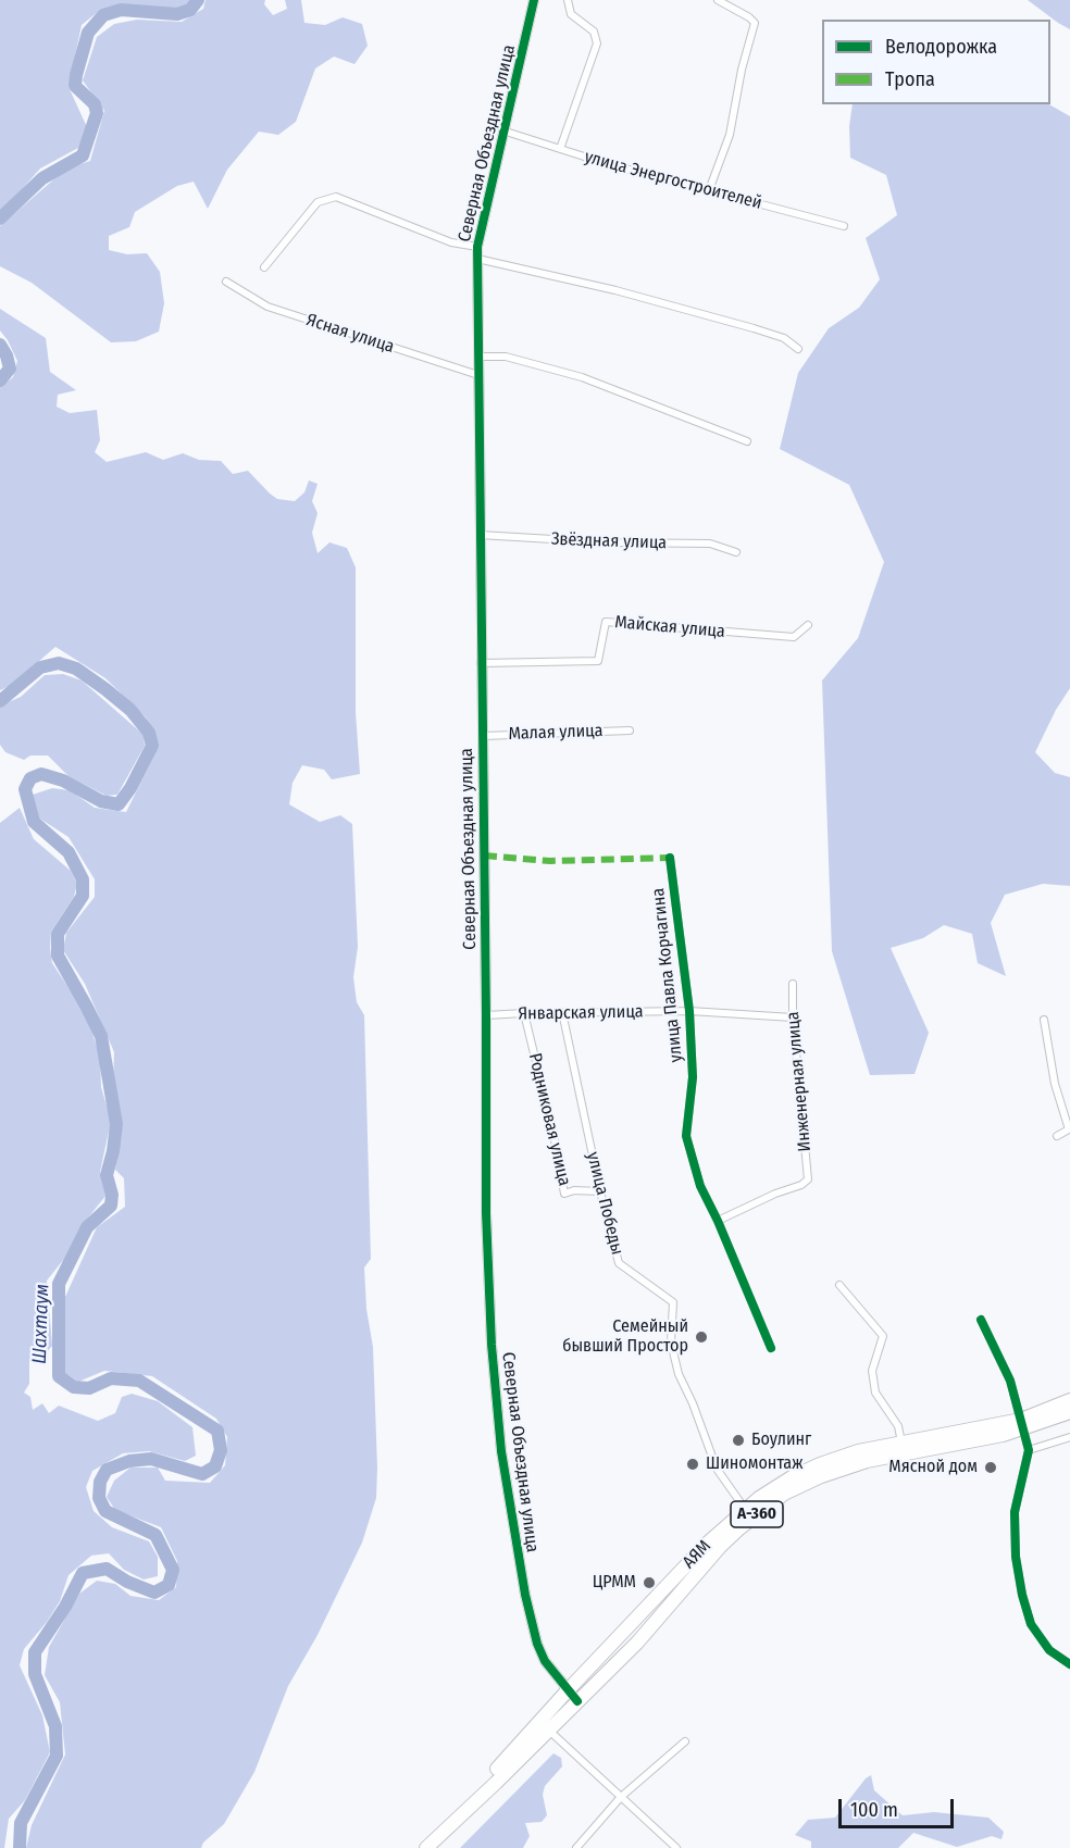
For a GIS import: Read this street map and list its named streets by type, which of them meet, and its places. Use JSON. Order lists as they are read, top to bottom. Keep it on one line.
{"streets":{"highway":["А-360","АЯМ"],"street":["Северная Объездная улица","улица Энергостроителей","Ясная улица","Звёздная улица","Майская улица","Малая улица","улица Павла Корчагина","Январская улица","Инженерная улица","Родниковая улица","улица Победы"]},"crossings":[["Северная Объездная улица","улица Энергостроителей"],["Северная Объездная улица","Ясная улица"],["Северная Объездная улица","Звёздная улица"],["Северная Объездная улица","Майская улица"],["Северная Объездная улица","Малая улица"],["Северная Объездная улица","Январская улица"],["Северная Объездная улица","АЯМ"],["улица Павла Корчагина","Январская улица"],["улица Павла Корчагина","Инженерная улица"],["Январская улица","Инженерная улица"],["Январская улица","Родниковая улица"],["Январская улица","улица Победы"],["Родниковая улица","улица Победы"],["улица Победы","АЯМ"]],"water":["Шахтаум"],"places":["Семейный бывший Простор","Боулинг","Шиномонтаж","Мясной дом","ЦРММ"],"legend":["Велодорожка","Тропа"],"scale_bar":"100 m"}
